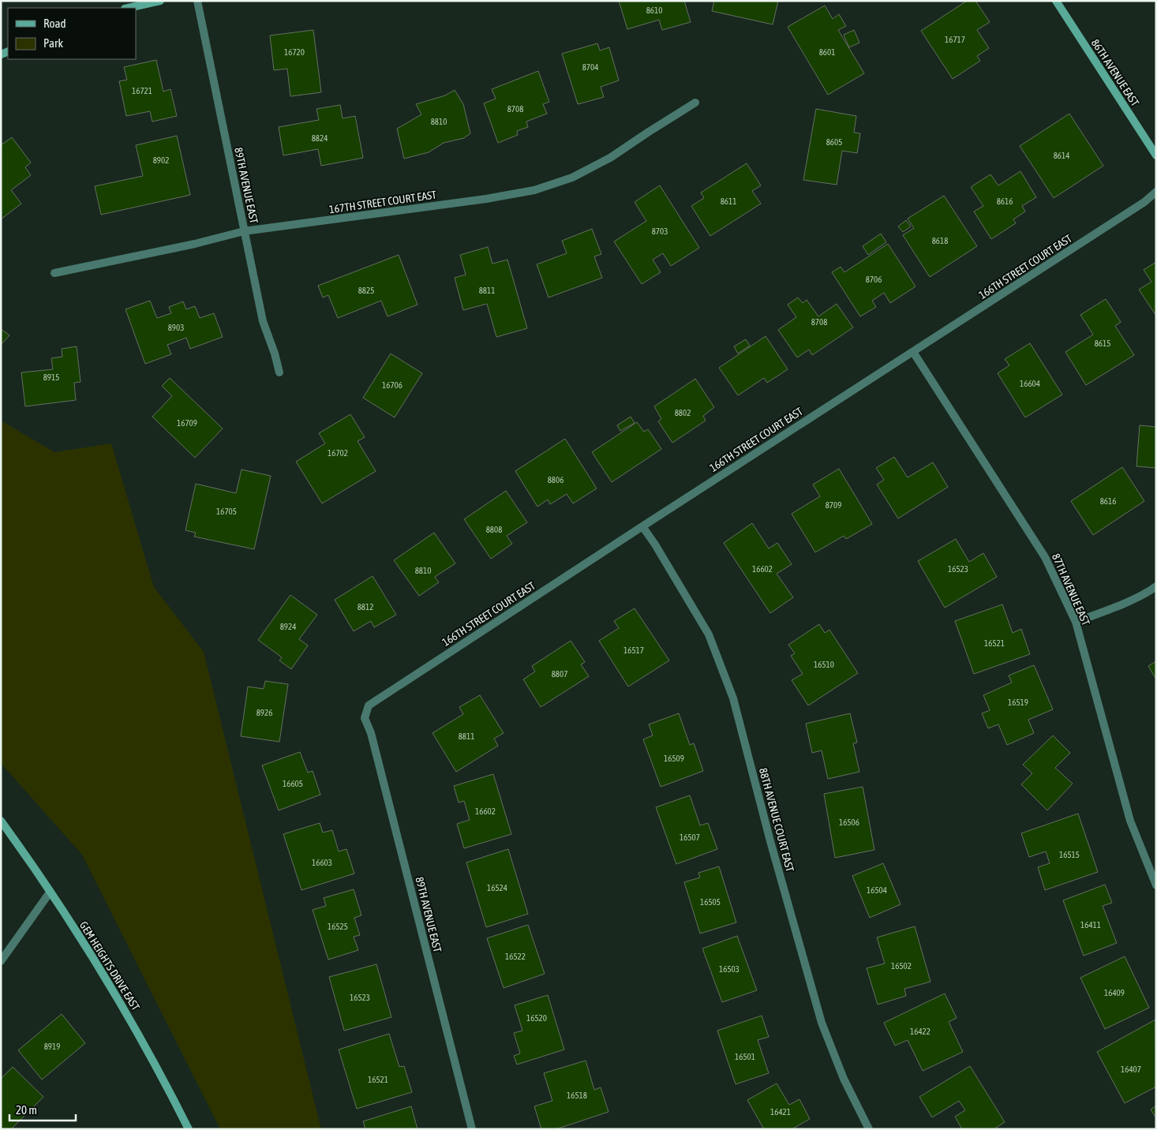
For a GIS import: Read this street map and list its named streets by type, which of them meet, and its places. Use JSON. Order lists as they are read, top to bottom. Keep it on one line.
{"streets":{"street":["86TH AVENUE EAST","89TH AVENUE EAST","167TH STREET COURT EAST","166TH STREET COURT EAST","87TH AVENUE EAST","88TH AVENUE COURT EAST","GEM HEIGHTS DRIVE EAST"]},"crossings":[["89TH AVENUE EAST","167TH STREET COURT EAST"],["89TH AVENUE EAST","166TH STREET COURT EAST"],["166TH STREET COURT EAST","87TH AVENUE EAST"],["166TH STREET COURT EAST","88TH AVENUE COURT EAST"]],"house_numbers":["8610","16717","16720","8601","8704","16721","8708","8810","8824","8605","8614","8902","8611","8616","8703","8618","8706","8825","8811","8708","8903","8615","8915","16604","16706","8802","16709","16702","8806","8616","8709","16705","8808","16602","16523","8810","8812","8924","16521","16517","16510","8807","16519","8926","8811","16509","16605","16602","16506","16507","16515","16603","16524","16504","16505","16411","16525","16522","16502","16503","16409","16523","16520","16422","8919","16501","16407","16521","16518","16421"],"legend":["Road","Park"],"scale_bar":"20 m"}
